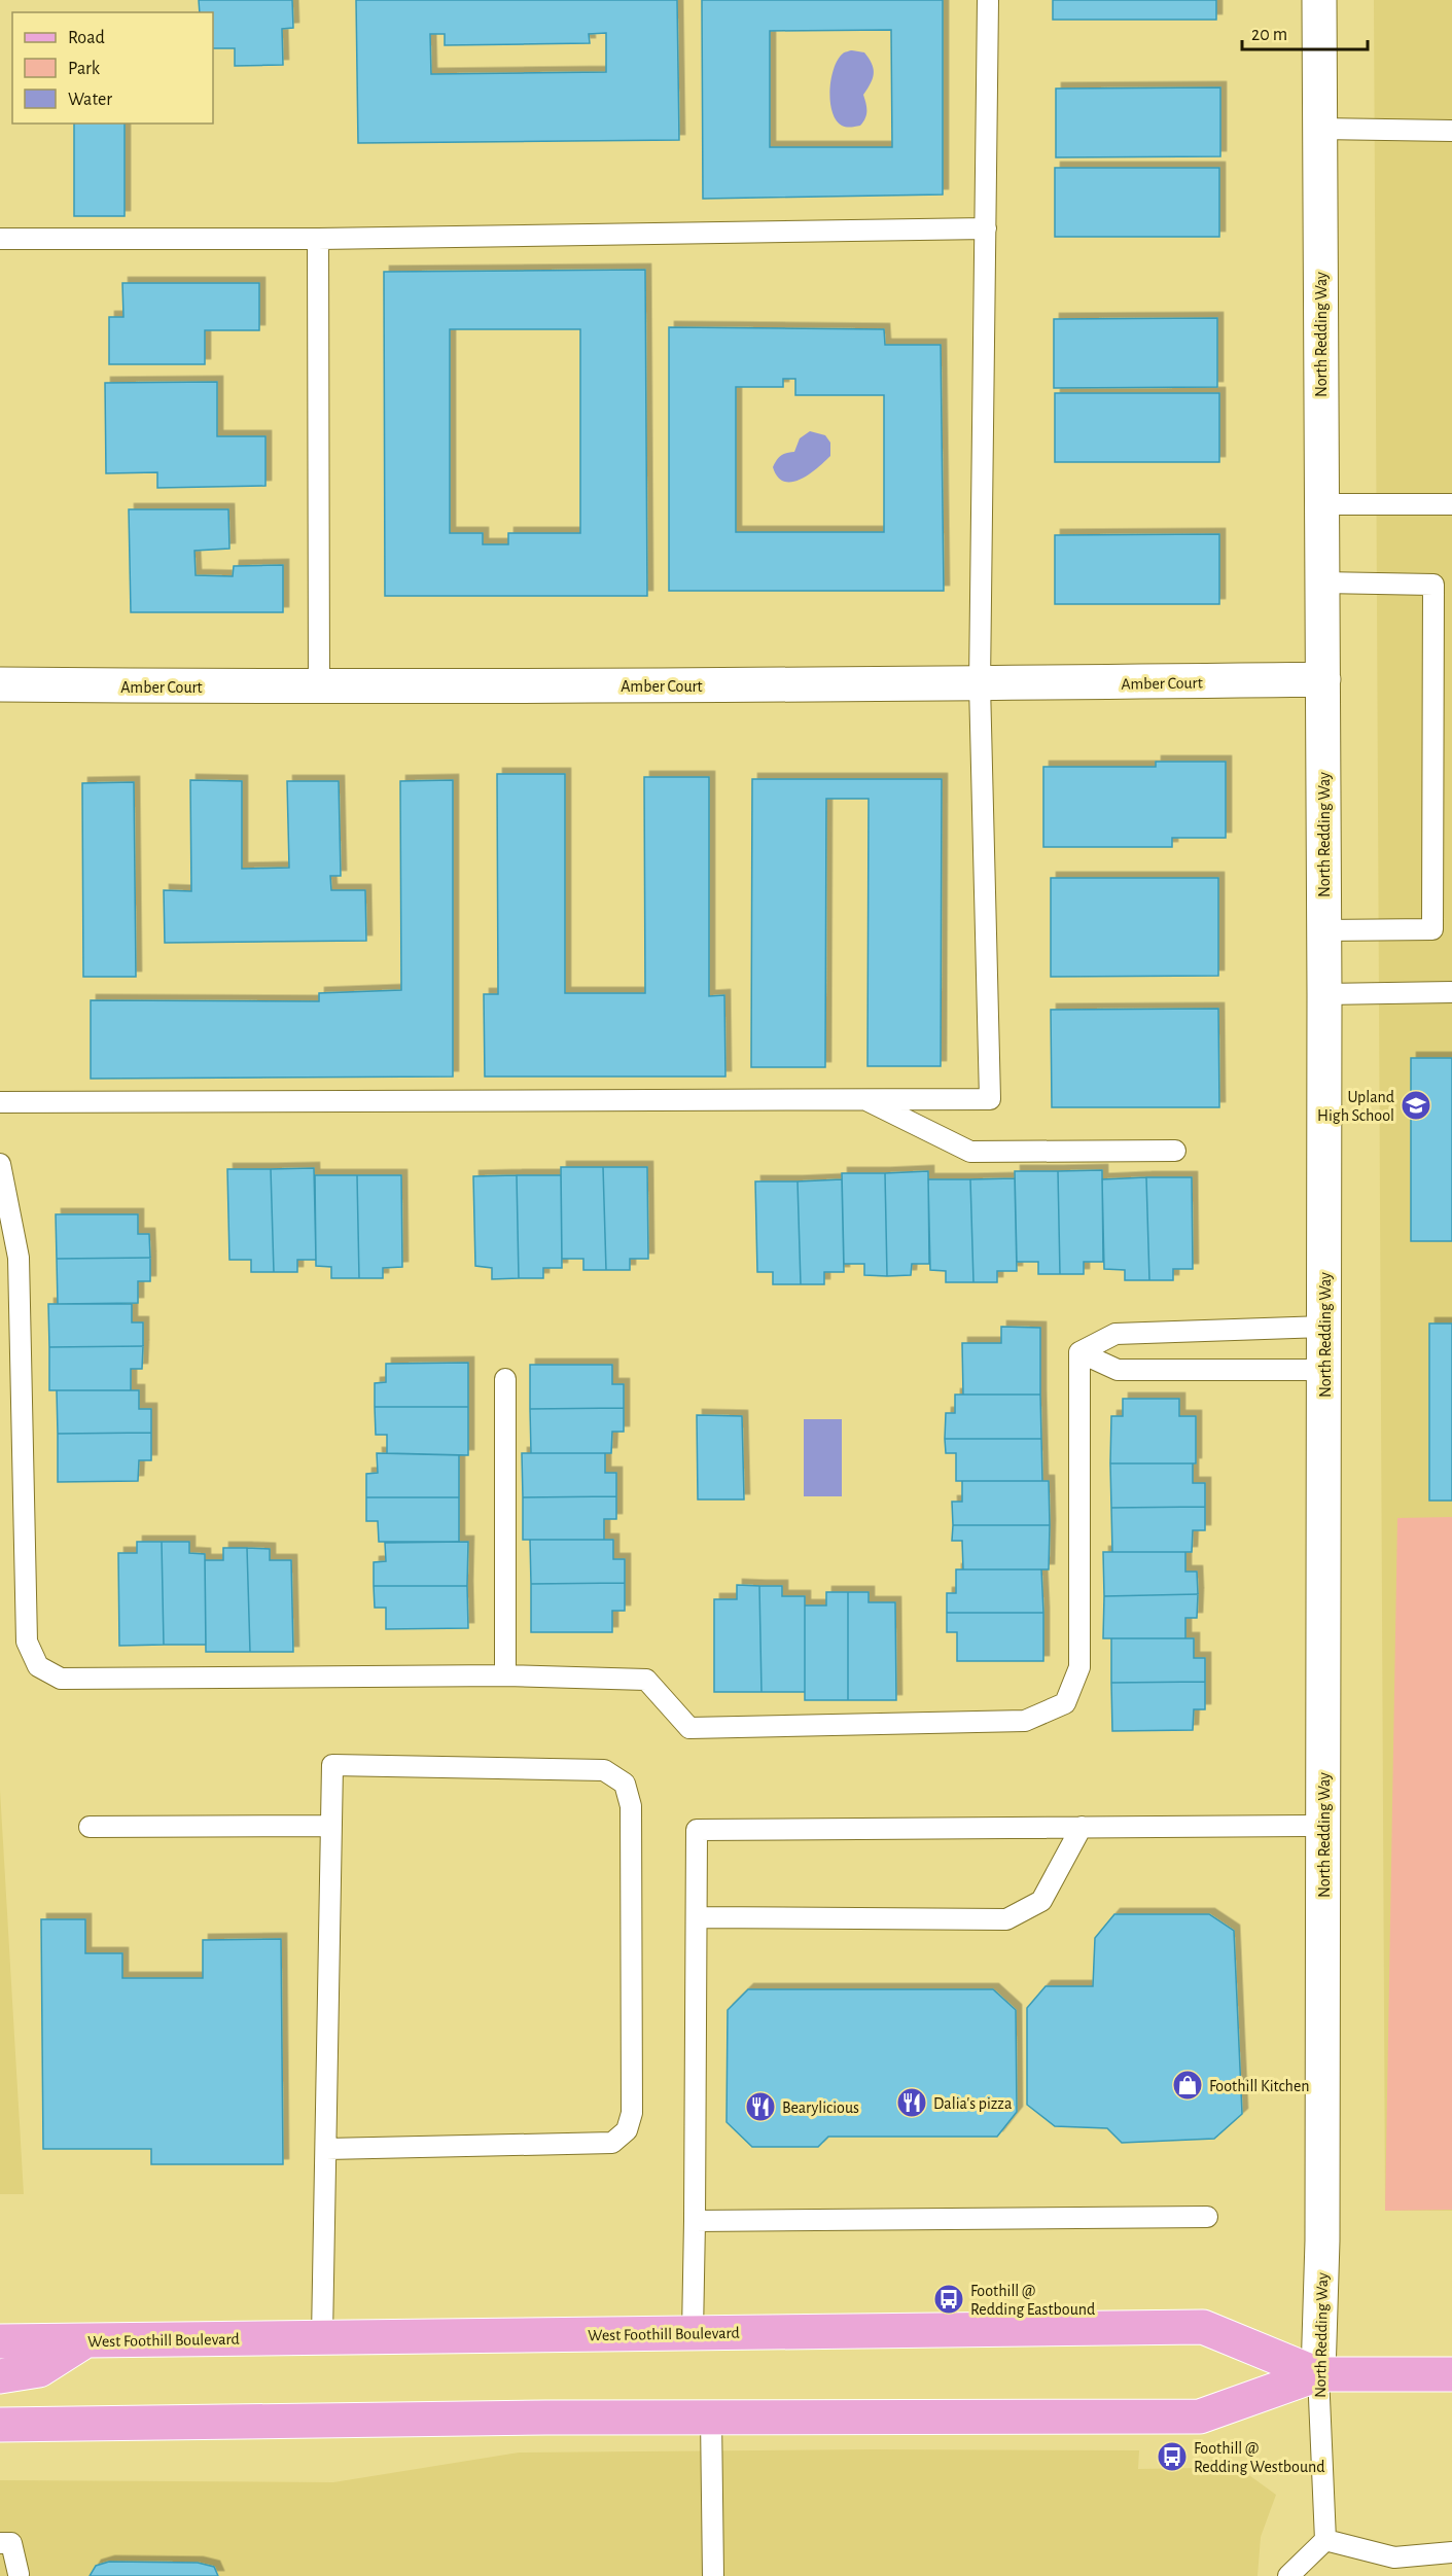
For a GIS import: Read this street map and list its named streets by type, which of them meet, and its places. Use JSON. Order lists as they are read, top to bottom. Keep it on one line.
{"streets":{"main road":["West Foothill Boulevard"],"street":["North Redding Way","Amber Court"]},"crossings":[["North Redding Way","Amber Court"],["North Redding Way","West Foothill Boulevard"]],"places":{"school or university":["Upland High School"],"shop":["Foothill Kitchen"],"restaurant":["Dalia's pizza","Bearylicious"],"bus stop":["Foothill @ Redding Eastbound","Foothill @ Redding Westbound"]},"legend":["Road","Park","Water"],"scale_bar":"20 m"}
